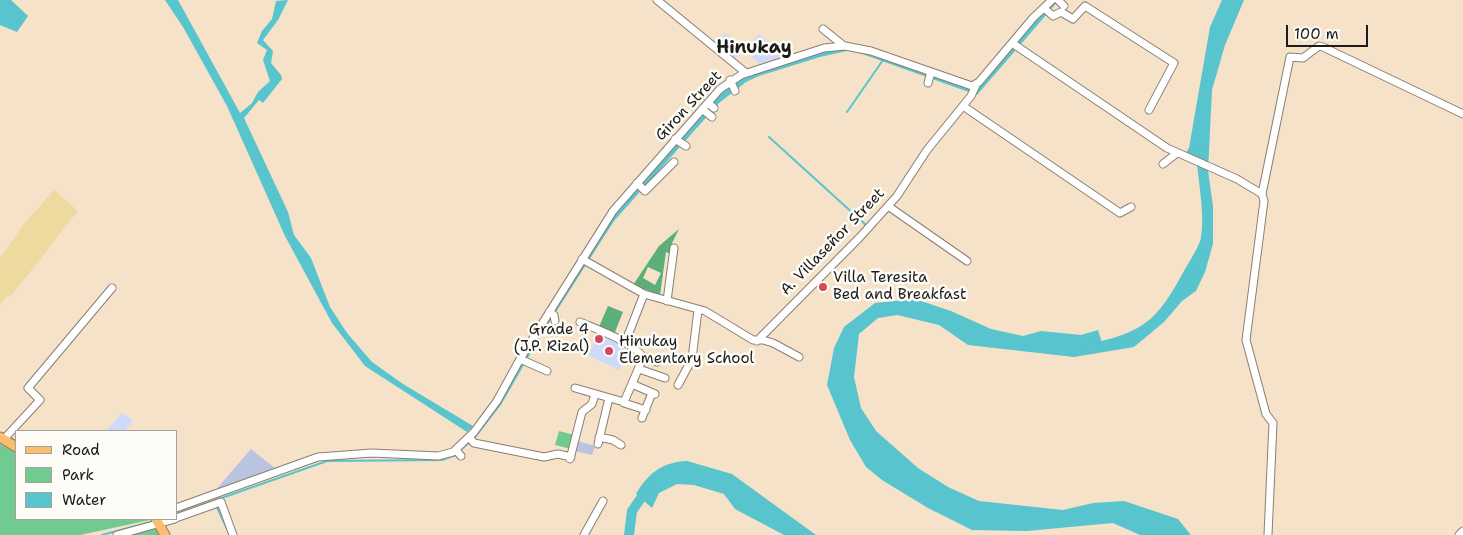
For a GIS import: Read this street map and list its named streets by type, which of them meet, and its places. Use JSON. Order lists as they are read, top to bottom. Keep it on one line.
{"streets":{"street":["Giron Street","A. Villaseñor Street"]},"crossings":[["Giron Street","A. Villaseñor Street"]],"districts":["Hinukay"],"places":["Villa Teresita Bed and Breakfast","Grade 4 (J.P. Rizal)","Hinukay Elementary School"],"legend":["Road","Park","Water"],"scale_bar":"100 m"}
